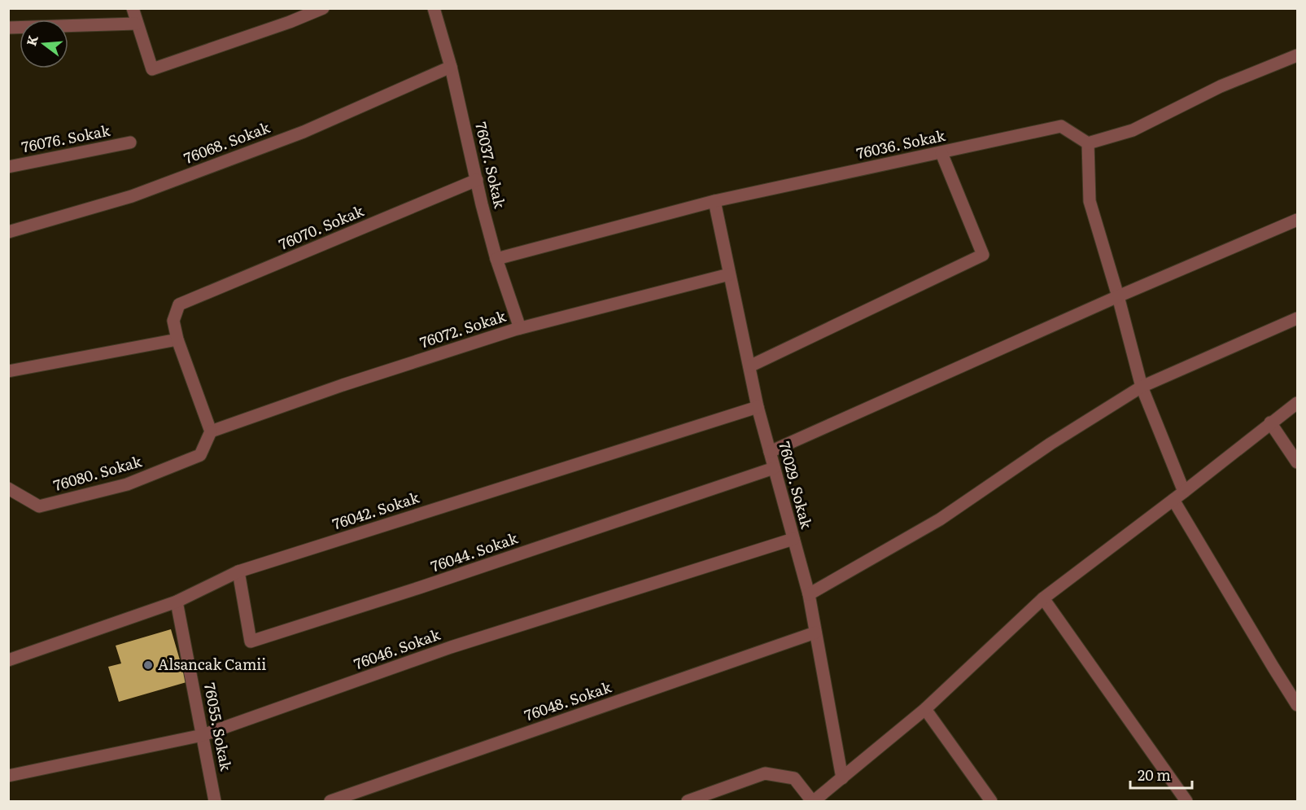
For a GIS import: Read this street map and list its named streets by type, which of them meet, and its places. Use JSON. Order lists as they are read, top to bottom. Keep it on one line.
{"streets":{"street":["76076. Sokak","76068. Sokak","76036. Sokak","76037. Sokak","76070. Sokak","76072. Sokak","76080. Sokak","76029. Sokak","76042. Sokak","76044. Sokak","76046. Sokak","76048. Sokak","76055. Sokak"]},"crossings":[["76068. Sokak","76037. Sokak"],["76036. Sokak","76037. Sokak"],["76036. Sokak","76029. Sokak"],["76037. Sokak","76070. Sokak"],["76037. Sokak","76072. Sokak"],["76072. Sokak","76080. Sokak"],["76072. Sokak","76029. Sokak"],["76029. Sokak","76042. Sokak"],["76029. Sokak","76044. Sokak"],["76029. Sokak","76046. Sokak"],["76029. Sokak","76048. Sokak"],["76042. Sokak","76044. Sokak"],["76042. Sokak","76055. Sokak"],["76046. Sokak","76055. Sokak"]],"places":["Alsancak Camii"],"scale_bar":"20 m","north":"left"}
